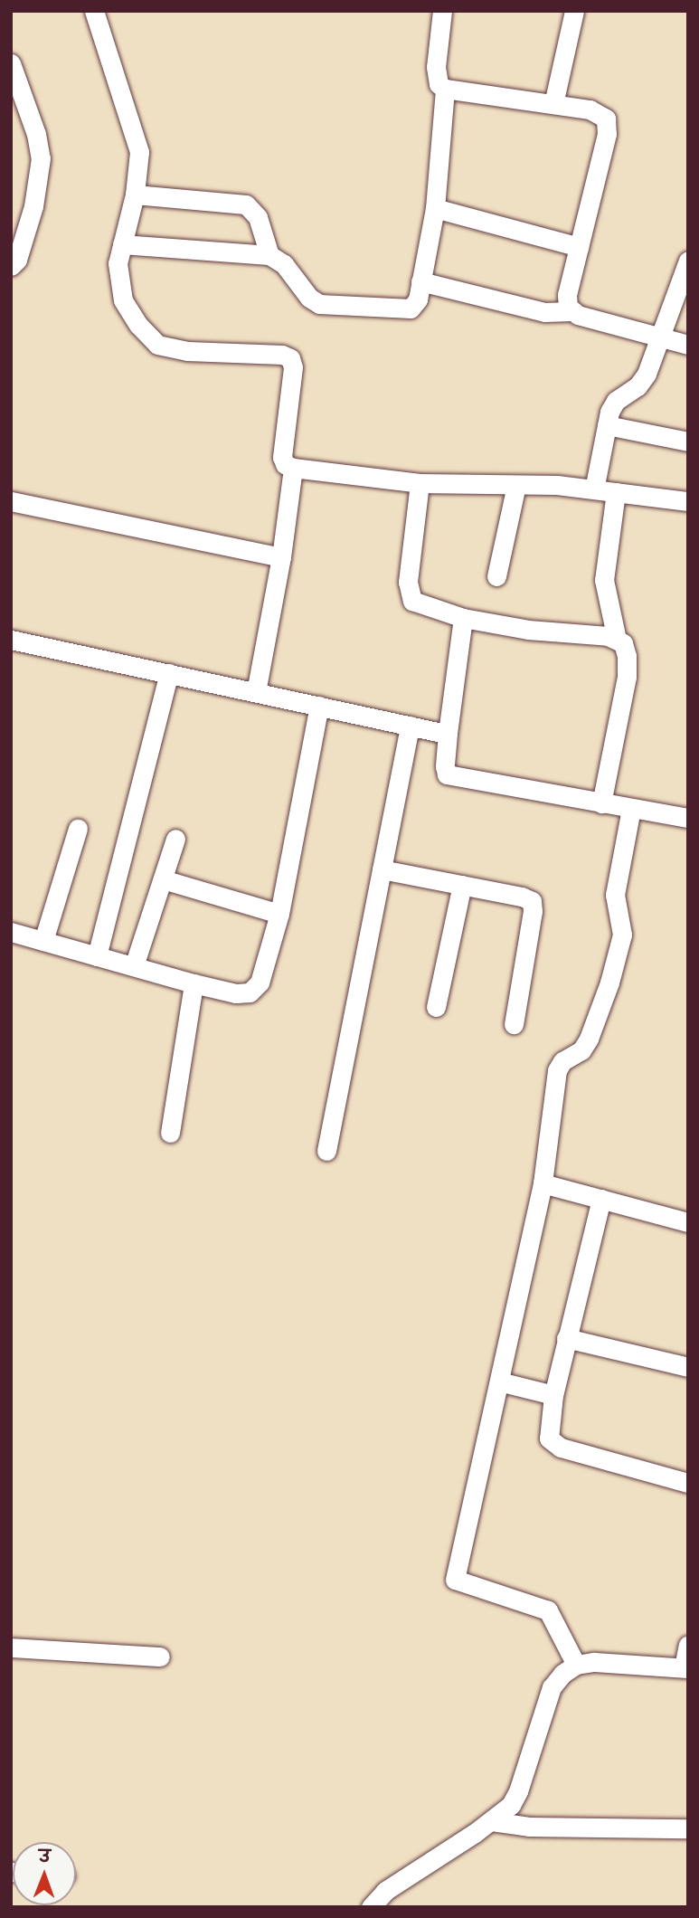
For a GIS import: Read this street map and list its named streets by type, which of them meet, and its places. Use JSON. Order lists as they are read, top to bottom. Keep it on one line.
{"north":"top"}
